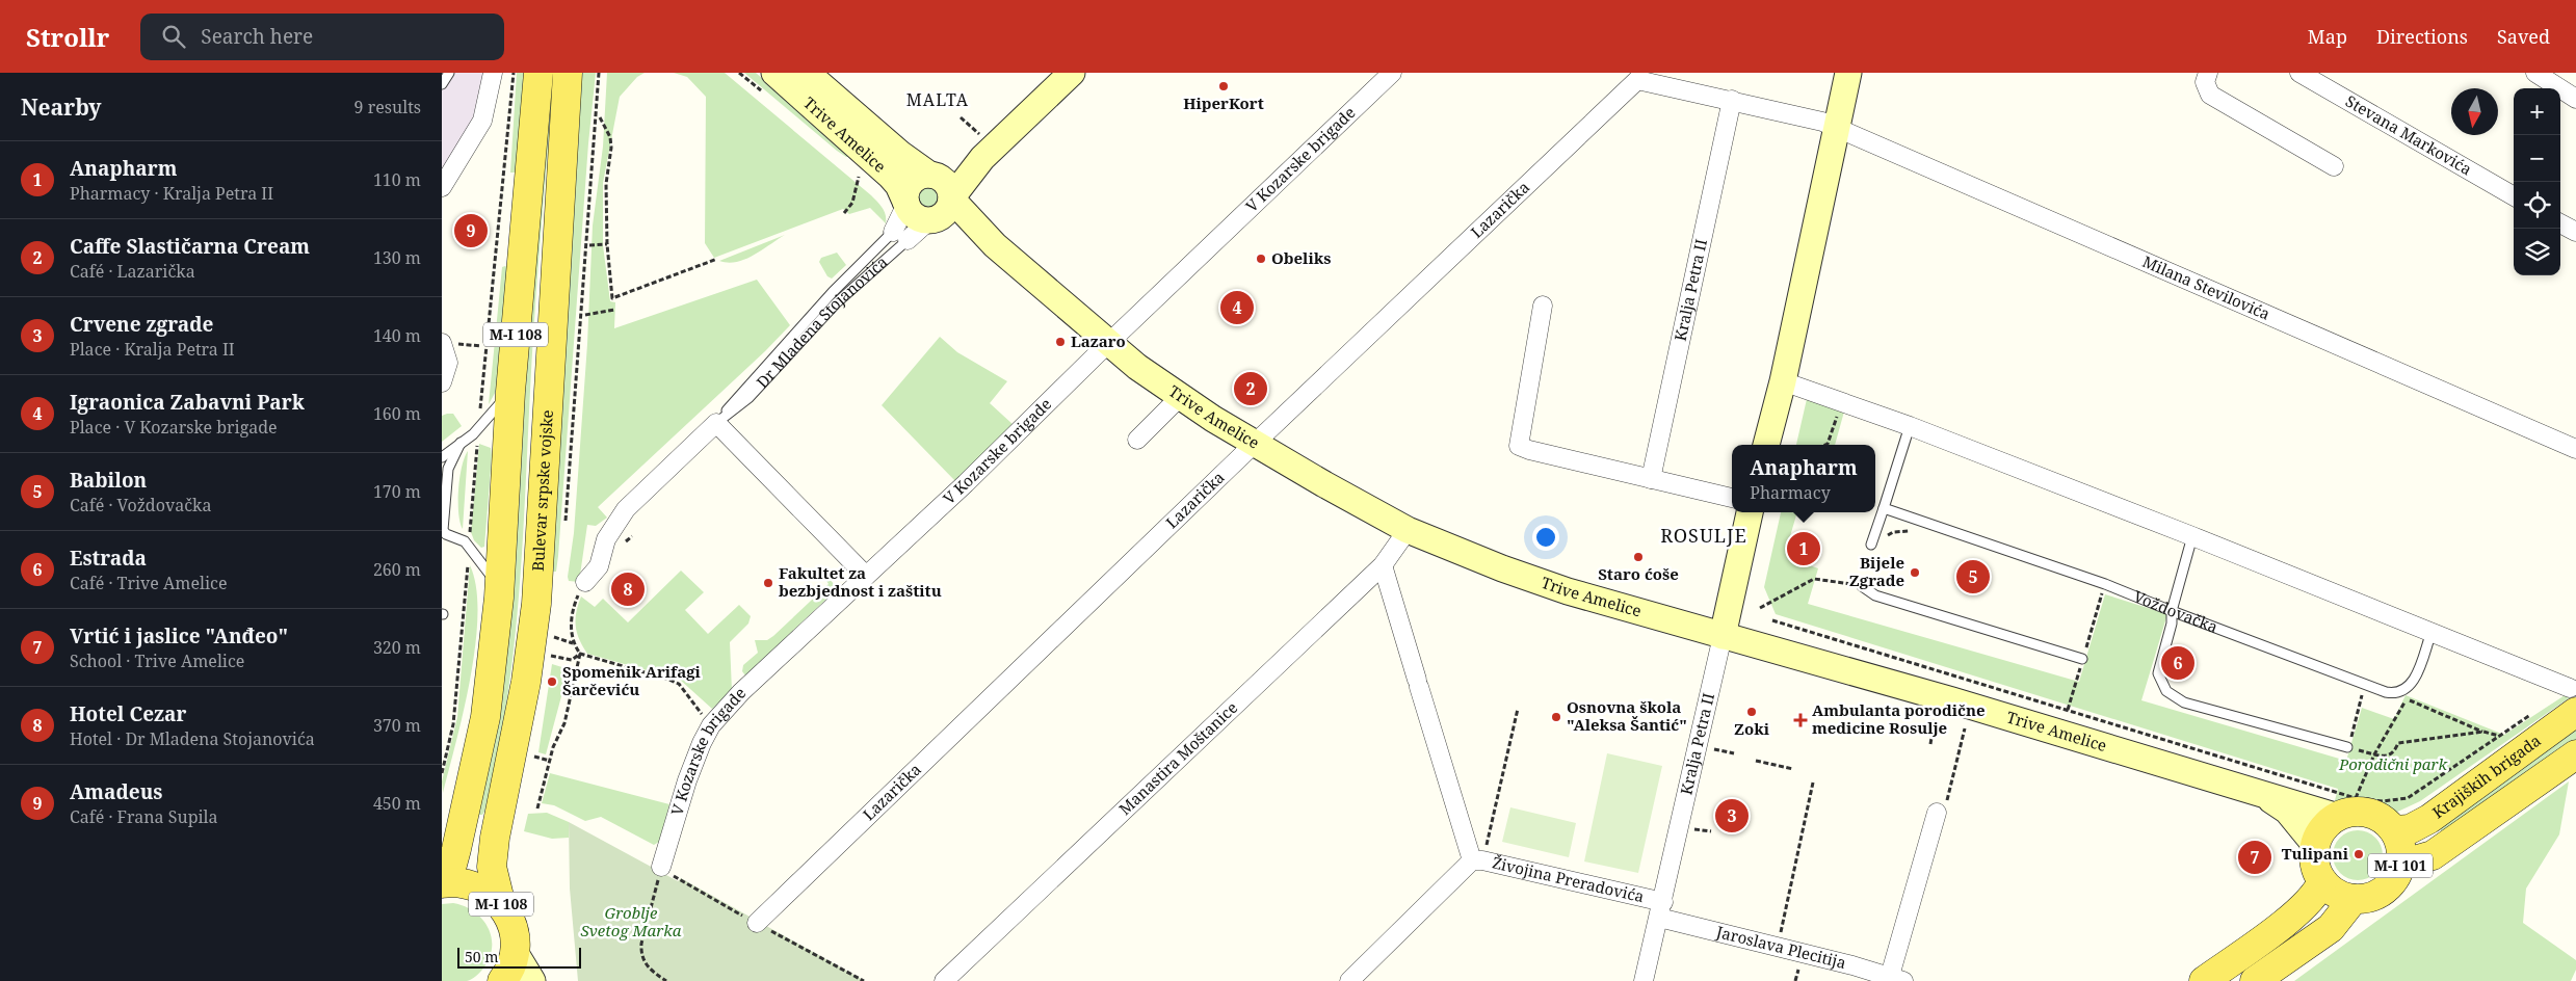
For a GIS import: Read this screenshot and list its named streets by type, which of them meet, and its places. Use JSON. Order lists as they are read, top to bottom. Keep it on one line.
{"streets":{"main road":["Trive Amelice","Kralja Petra II","M-I 108","Bulevar srpske vojske","Krajiških brigada","M-I 101"],"street":["Stevana Markovića","V Kozarske brigade","Lazarička","Milana Stevilovića","Dr Mladena Stojanovića","Manastira Moštanice","Živojina Preradovića","Jaroslava Plecitija"],"lane":["Voždovačka"]},"crossings":[["Trive Amelice","V Kozarske brigade"],["Trive Amelice","Lazarička"],["Trive Amelice","Kralja Petra II"],["Trive Amelice","Dr Mladena Stojanovića"],["Trive Amelice","Manastira Moštanice"],["Trive Amelice","Krajiških brigada"],["Trive Amelice","M-I 101"],["Kralja Petra II","Živojina Preradovića"],["Kralja Petra II","Jaroslava Plecitija"],["M-I 108","Bulevar srpske vojske"],["Manastira Moštanice","Živojina Preradovića"],["Krajiških brigada","M-I 101"],["Živojina Preradovića","Jaroslava Plecitija"]],"districts":["MALTA","ROSULJE"],"parks":["Porodični park","Groblje Svetog Marka"],"places":{"other":["HiperKort","Obeliks","Lazaro","Staro ćoše","Bijele Zgrade","Fakultet za bezbjednost i zaštitu","Spomenik Arifagi Šarčeviću","Zoki","Osnovna škola \"Aleksa Šantić\"","Tulipani"],"health":["Ambulanta porodične medicine Rosulje"]},"scale_bar":"50 m","north":"bottom","page":{"header":"Strollr","search":"Search here","nav":["Map","Directions","Saved"],"heading":["Nearby","9 results"],"map_buttons":["+","−"],"list":[{"mark":"1","name":"Anapharm","note":"Pharmacy · Kralja Petra II","value":"110 m"},{"mark":"2","name":"Caffe Slastičarna Cream","note":"Café · Lazarička","value":"130 m"},{"mark":"3","name":"Crvene zgrade","note":"Place · Kralja Petra II","value":"140 m"},{"mark":"4","name":"Igraonica Zabavni Park","note":"Place · V Kozarske brigade","value":"160 m"},{"mark":"5","name":"Babilon","note":"Café · Voždovačka","value":"170 m"},{"mark":"6","name":"Estrada","note":"Café · Trive Amelice","value":"260 m"},{"mark":"7","name":"Vrtić i jaslice \"Anđeo\"","note":"School · Trive Amelice","value":"320 m"},{"mark":"8","name":"Hotel Cezar","note":"Hotel · Dr Mladena Stojanovića","value":"370 m"},{"mark":"9","name":"Amadeus","note":"Café · Frana Supila","value":"450 m"}],"pins":["9","4","2","1","5","8","6","3","7"],"popup":["Anapharm","Pharmacy"],"scale":"50 m"}}
